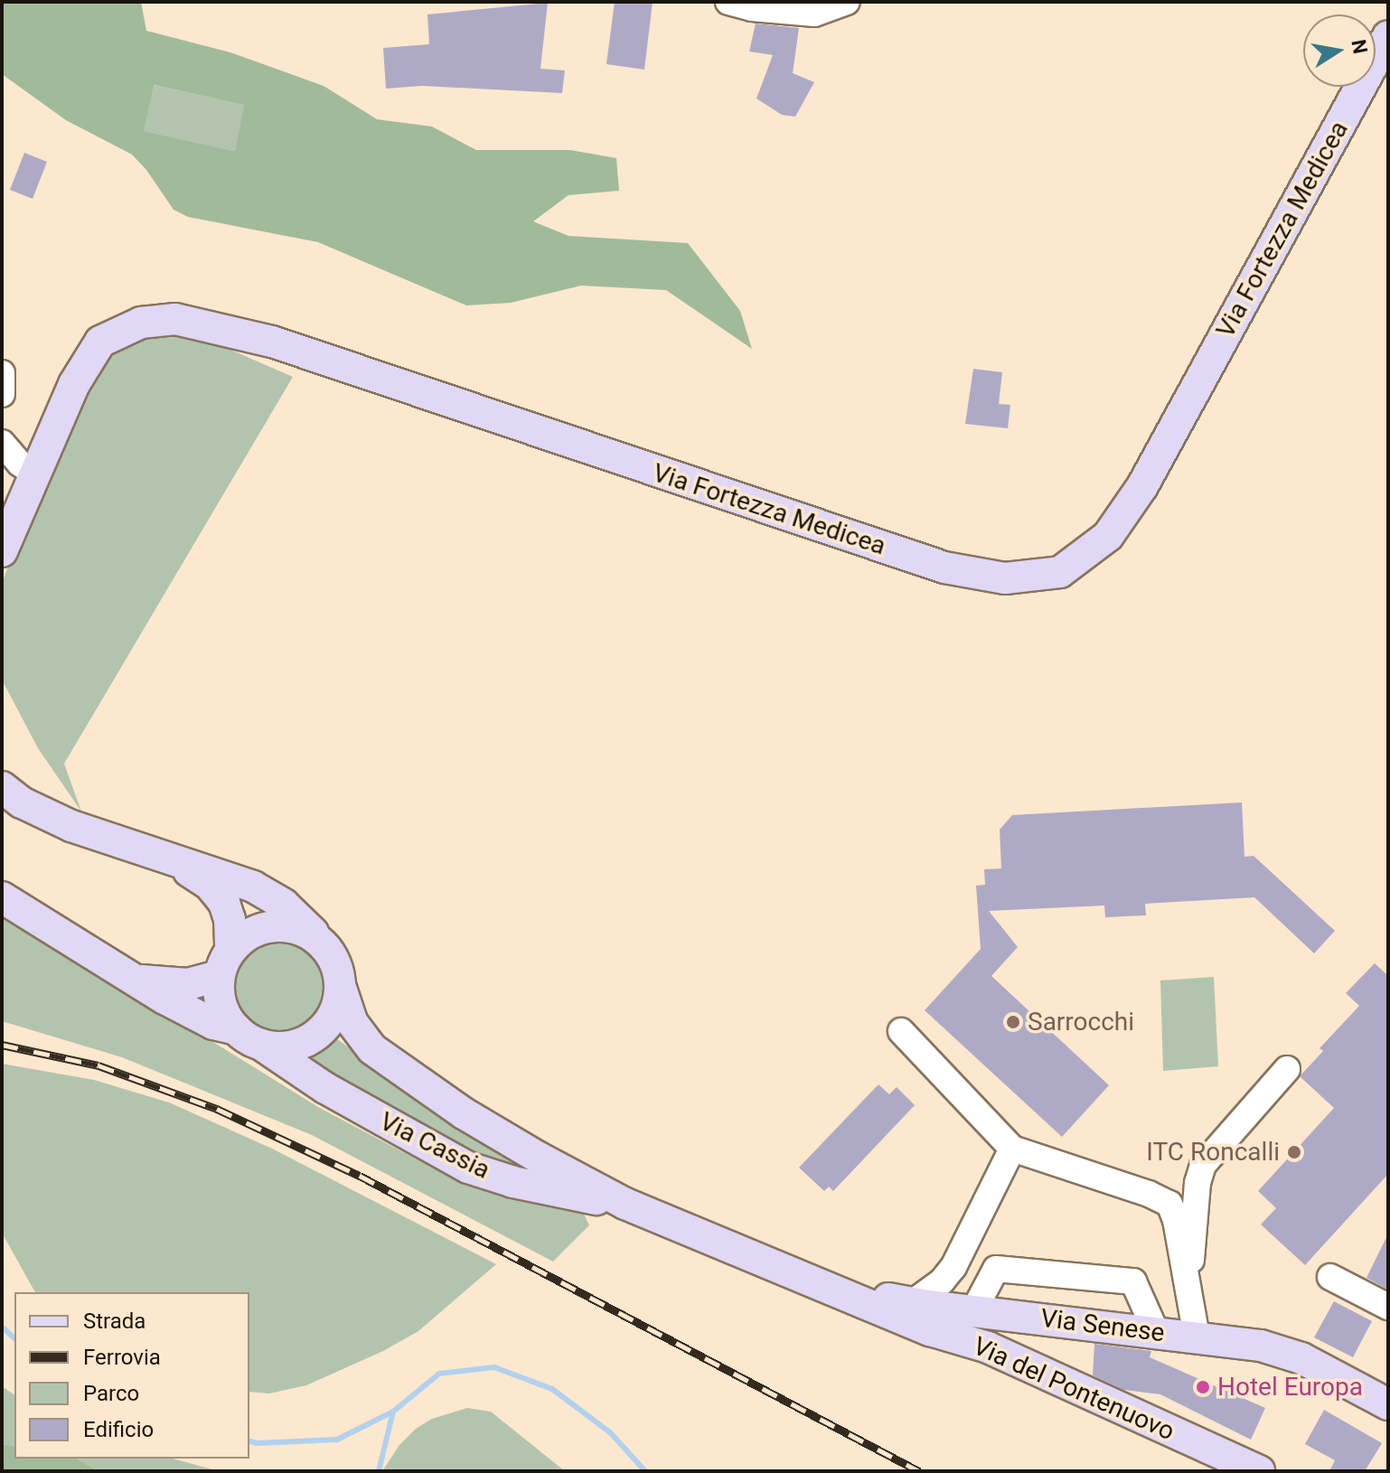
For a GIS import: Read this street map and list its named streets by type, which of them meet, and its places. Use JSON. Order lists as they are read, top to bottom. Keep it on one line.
{"streets":{"main road":["Via Fortezza Medicea","Via Cassia","Via Senese","Via del Pontenuovo"]},"crossings":[["Via Cassia","Via Senese"],["Via Cassia","Via del Pontenuovo"],["Via Senese","Via del Pontenuovo"]],"places":["Sarrocchi","ITC Roncalli","Hotel Europa"],"legend":["Strada","Ferrovia","Parco","Edificio"],"north":"right"}
